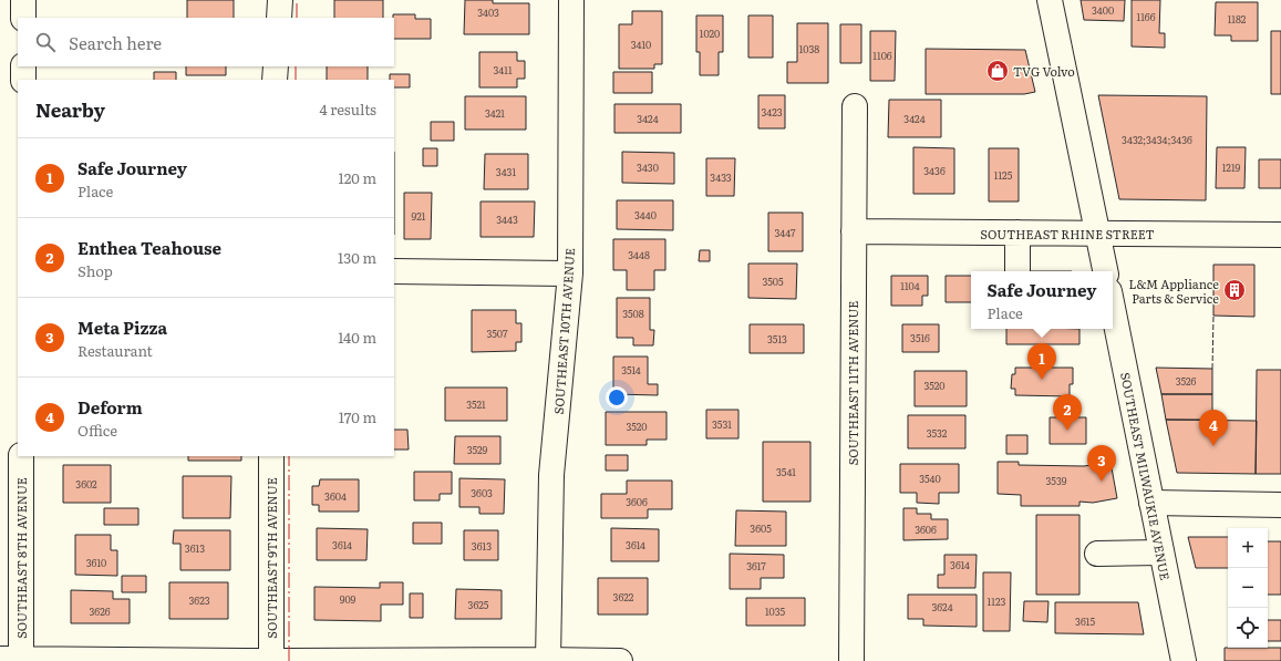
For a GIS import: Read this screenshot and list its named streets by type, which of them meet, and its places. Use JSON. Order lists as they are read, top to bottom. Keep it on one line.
{"streets":{"street":["SOUTHEAST RHINE STREET","SOUTHEAST 10TH AVENUE","SOUTHEAST 11TH AVENUE","SOUTHEAST MILWAUKIE AVENUE","SOUTHEAST 8TH AVENUE","SOUTHEAST 9TH AVENUE"]},"crossings":[["SOUTHEAST RHINE STREET","SOUTHEAST 11TH AVENUE"]],"places":{"shop":["TVG Volvo"],"building":["L&M Appliance Parts & Service"]},"house_numbers":["3400","3403","1166","1182","1020","3410","1038","1106","3411","3423","3421","3424","3424","3432;3434;3436","3430","1219","3436","3431","1125","3433","3440","921","3443","3447","3448","3505","1104","3508","3507","3516","3513","3514","3526","3520","3521","3531","3520","3532","3529","3541","3540","3539","3602","3603","3604","3606","3605","3606","3614","3614","3613","3613","3610","3614","3617","3622","909","3623","1123","3625","3624","3626","1035","3615"],"page":{"search":"Search here","heading":["Nearby","4 results"],"list":[{"mark":"1","name":"Safe Journey","note":"Place","value":"120 m"},{"mark":"2","name":"Enthea Teahouse","note":"Shop","value":"130 m"},{"mark":"3","name":"Meta Pizza","note":"Restaurant","value":"140 m"},{"mark":"4","name":"Deform","note":"Office","value":"170 m"}],"popup":["Safe Journey","Place"],"pins":["1","2","4","3"],"map_buttons":["+","−"]}}
